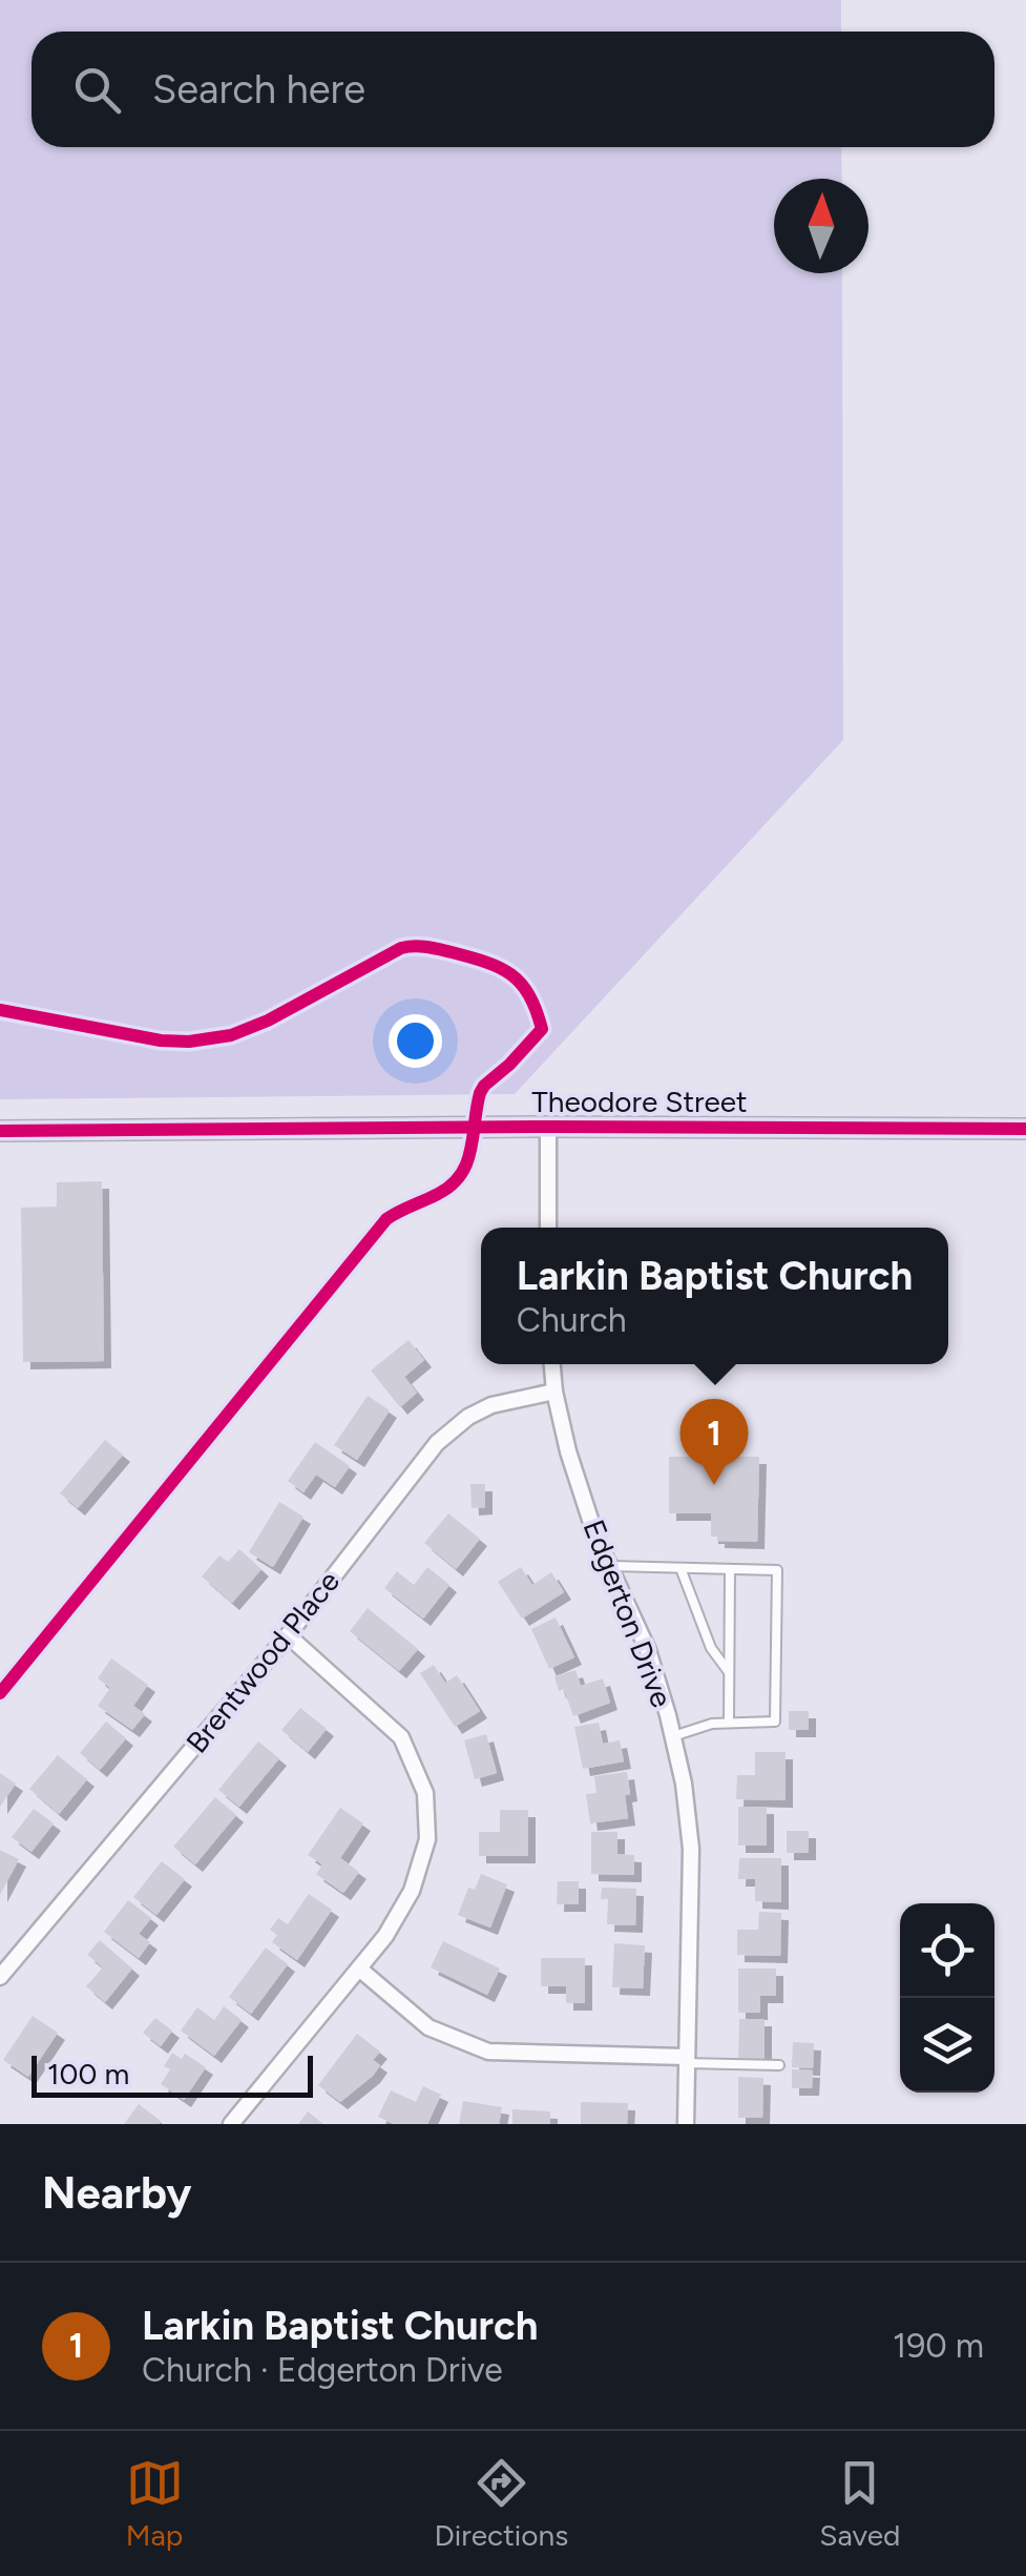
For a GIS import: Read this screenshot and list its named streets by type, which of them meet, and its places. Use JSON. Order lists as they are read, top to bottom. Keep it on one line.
{"streets":{"street":["Theodore Street","Edgerton Drive","Brentwood Place"]},"crossings":[["Edgerton Drive","Brentwood Place"]],"scale_bar":"100 m","north":"top","page":{"search":"Search here","popup":["Larkin Baptist Church","Church"],"pins":"1","scale":"100 m","heading":"Nearby","list":[{"mark":"1","name":"Larkin Baptist Church","note":"Church · Edgerton Drive","value":"190 m"}],"nav":["Map","Directions","Saved"]}}
